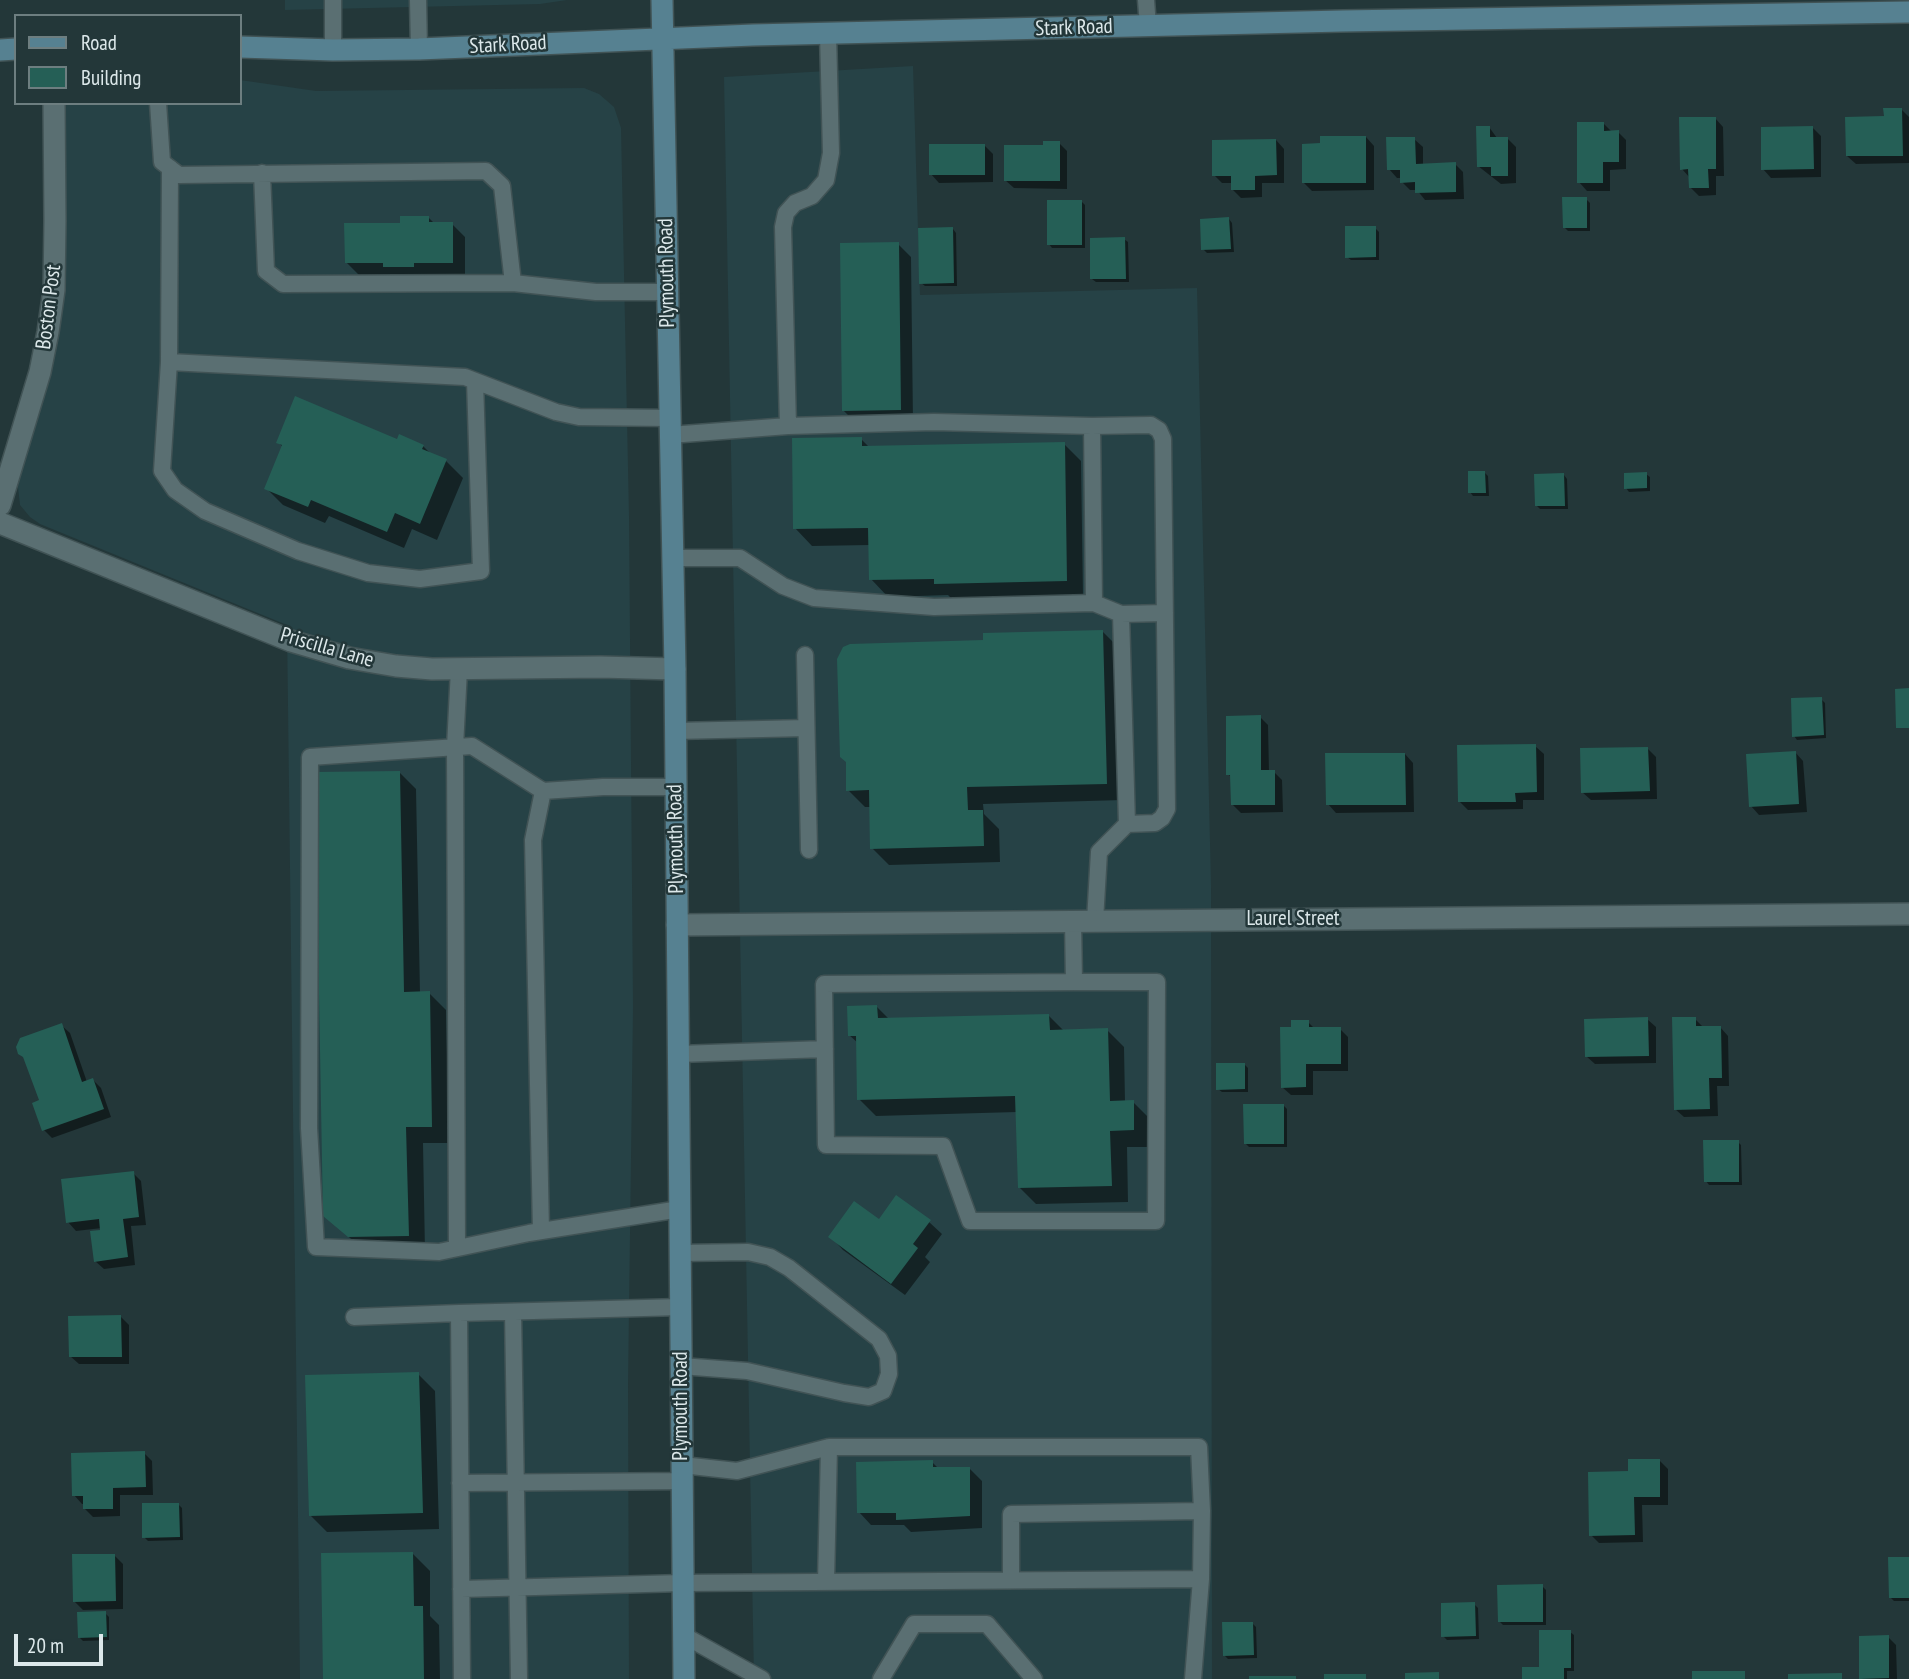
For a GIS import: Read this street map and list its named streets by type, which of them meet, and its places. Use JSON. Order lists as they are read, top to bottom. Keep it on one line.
{"streets":{"main road":["Stark Road","Plymouth Road"],"street":["Boston Post","Priscilla Lane","Laurel Street"]},"crossings":[["Stark Road","Plymouth Road"],["Plymouth Road","Priscilla Lane"],["Plymouth Road","Laurel Street"]],"legend":["Road","Building"],"scale_bar":"20 m"}
